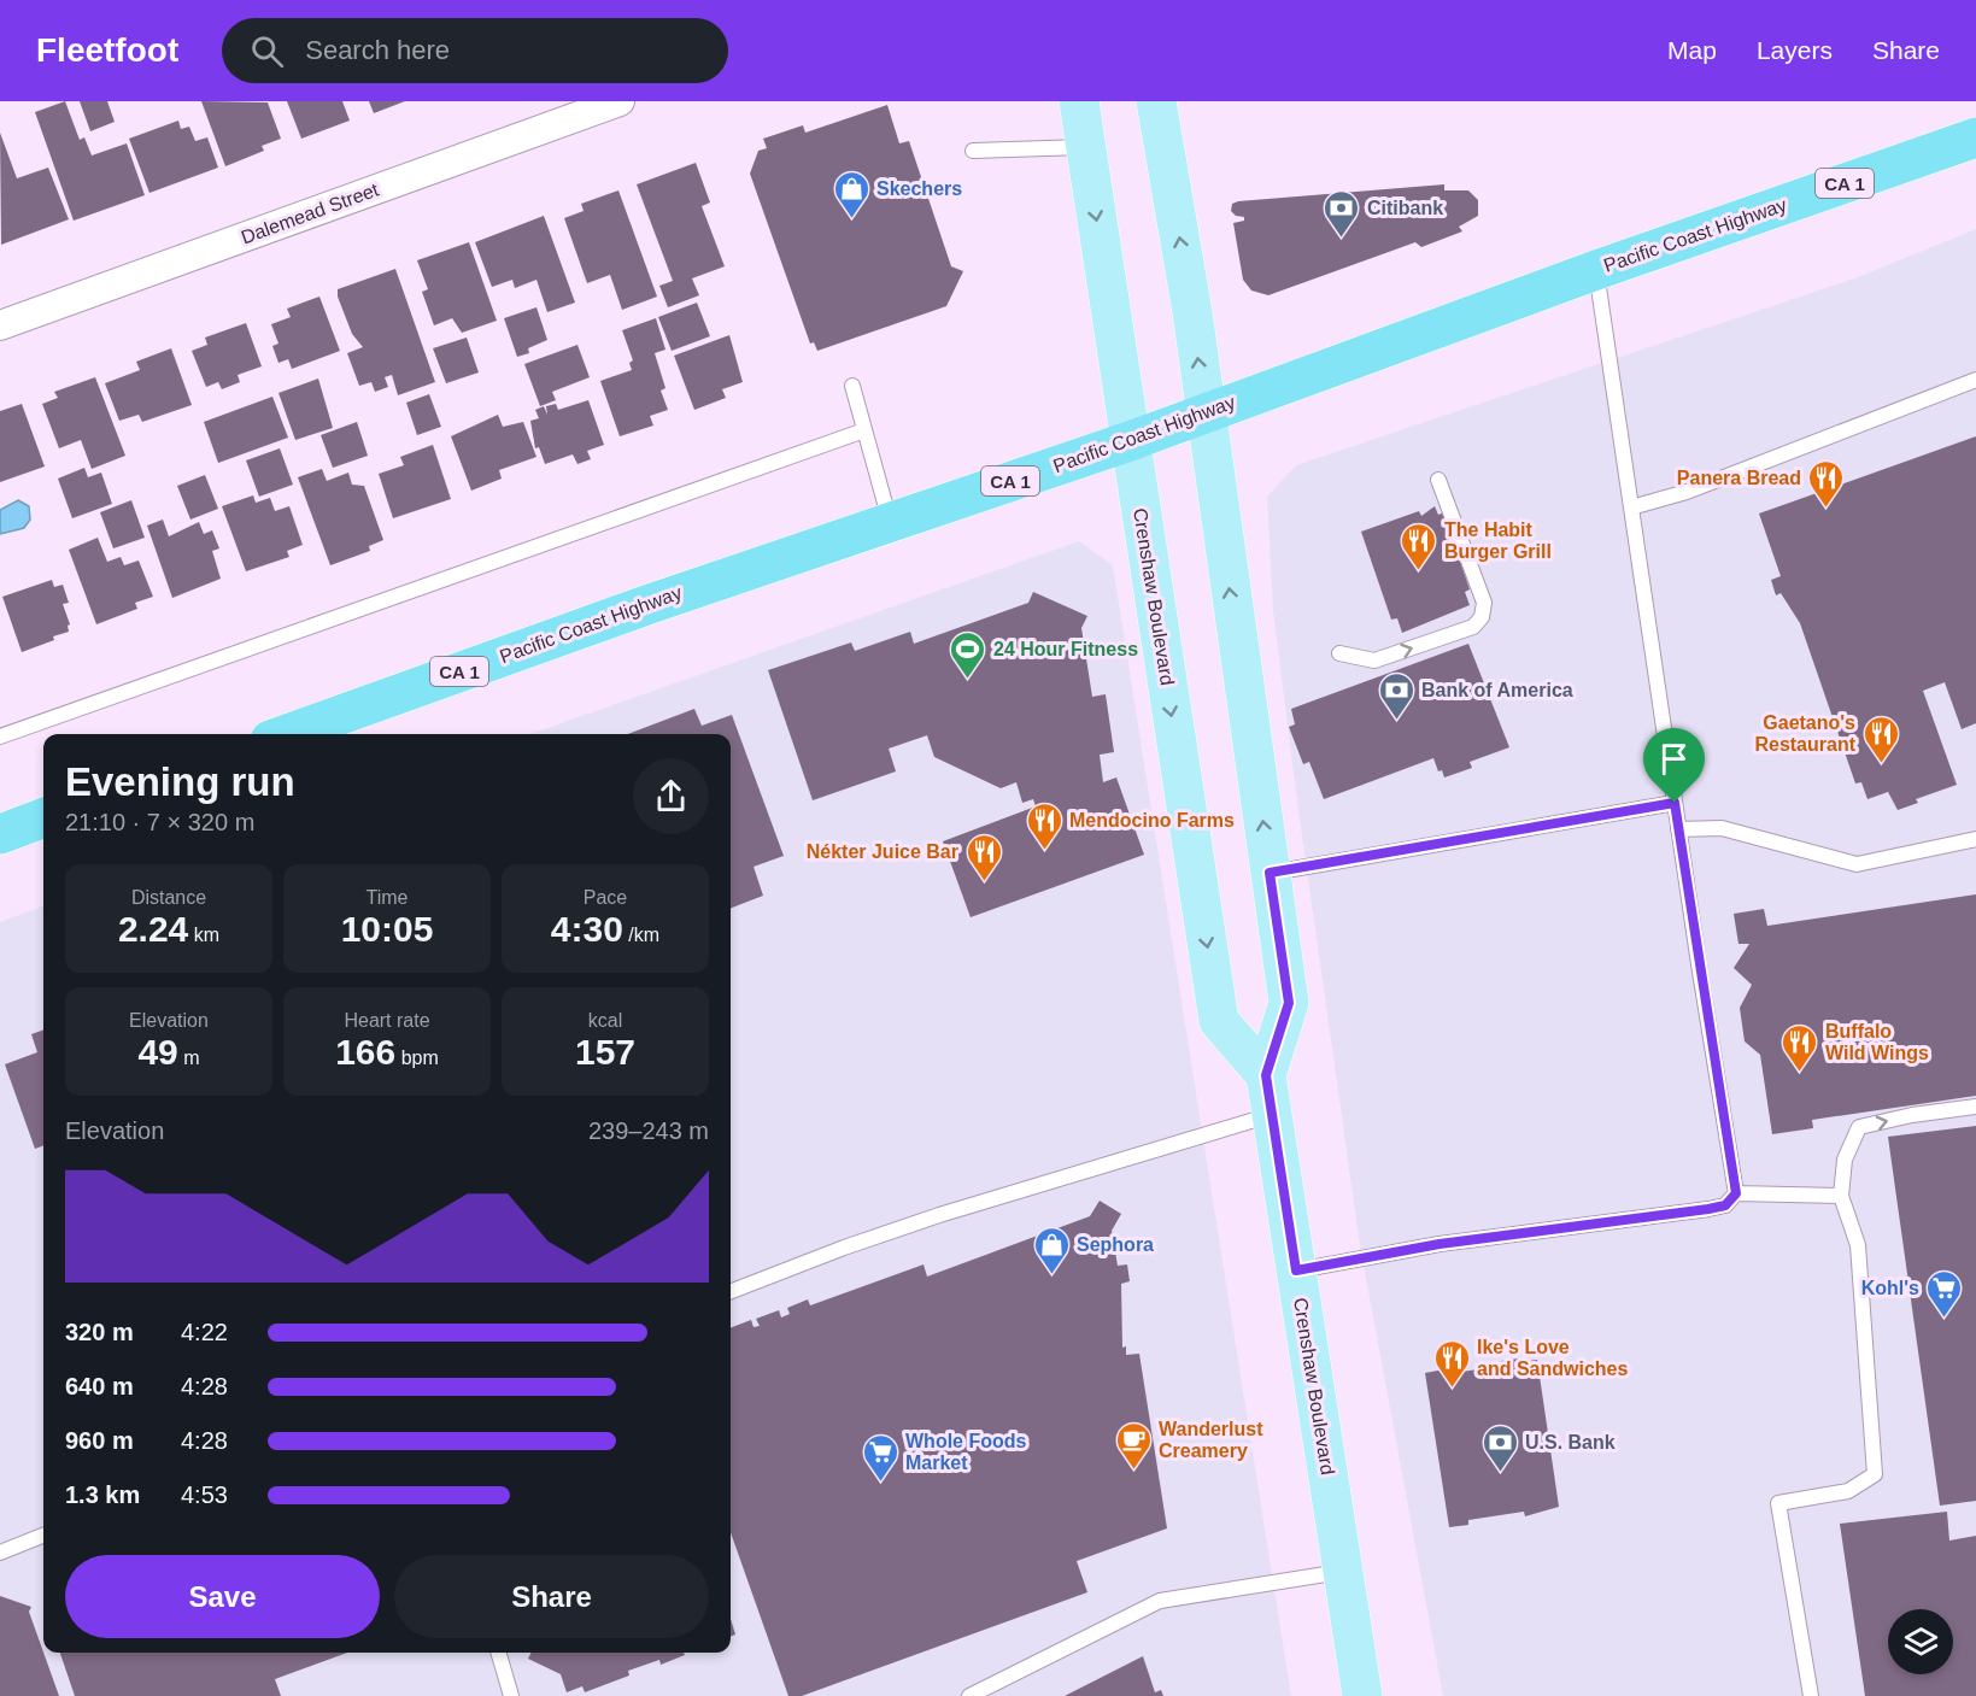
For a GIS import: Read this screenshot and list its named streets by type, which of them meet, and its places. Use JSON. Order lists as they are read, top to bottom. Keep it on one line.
{"streets":{"highway":["CA 1","Pacific Coast Highway"],"main road":["Crenshaw Boulevard"],"street":["Dalemead Street"]},"crossings":[["Pacific Coast Highway","Crenshaw Boulevard"]],"places":{"shop":["Skechers","Sephora"],"bank":["Citibank","Bank of America","U.S. Bank"],"restaurant":["Panera Bread","The Habit Burger Grill","Gaetano's Restaurant","Mendocino Farms","Nékter Juice Bar","Buffalo Wild Wings","Ike's Love and Sandwiches"],"sports":["24 Hour Fitness"],"supermarket":["Kohl's","Whole Foods Market"],"cafe":["Wanderlust Creamery"]},"page":{"header":"Fleetfoot","search":"Search here","nav":["Map","Layers","Share"],"heading":["Evening run","21:10 · 7 × 320 m"],"stats":[["Distance","2.24 km"],["Time","10:05"],["Pace","4:30 /km"],["Elevation","49 m"],["Heart rate","166 bpm"],["kcal","157"]],"chart":["Elevation","239–243 m"],"list":[{"name":"320 m","note":"4:22"},{"name":"640 m","note":"4:28"},{"name":"960 m","note":"4:28"},{"name":"1.3 km","note":"4:53"}],"buttons":["Save","Share"]}}
